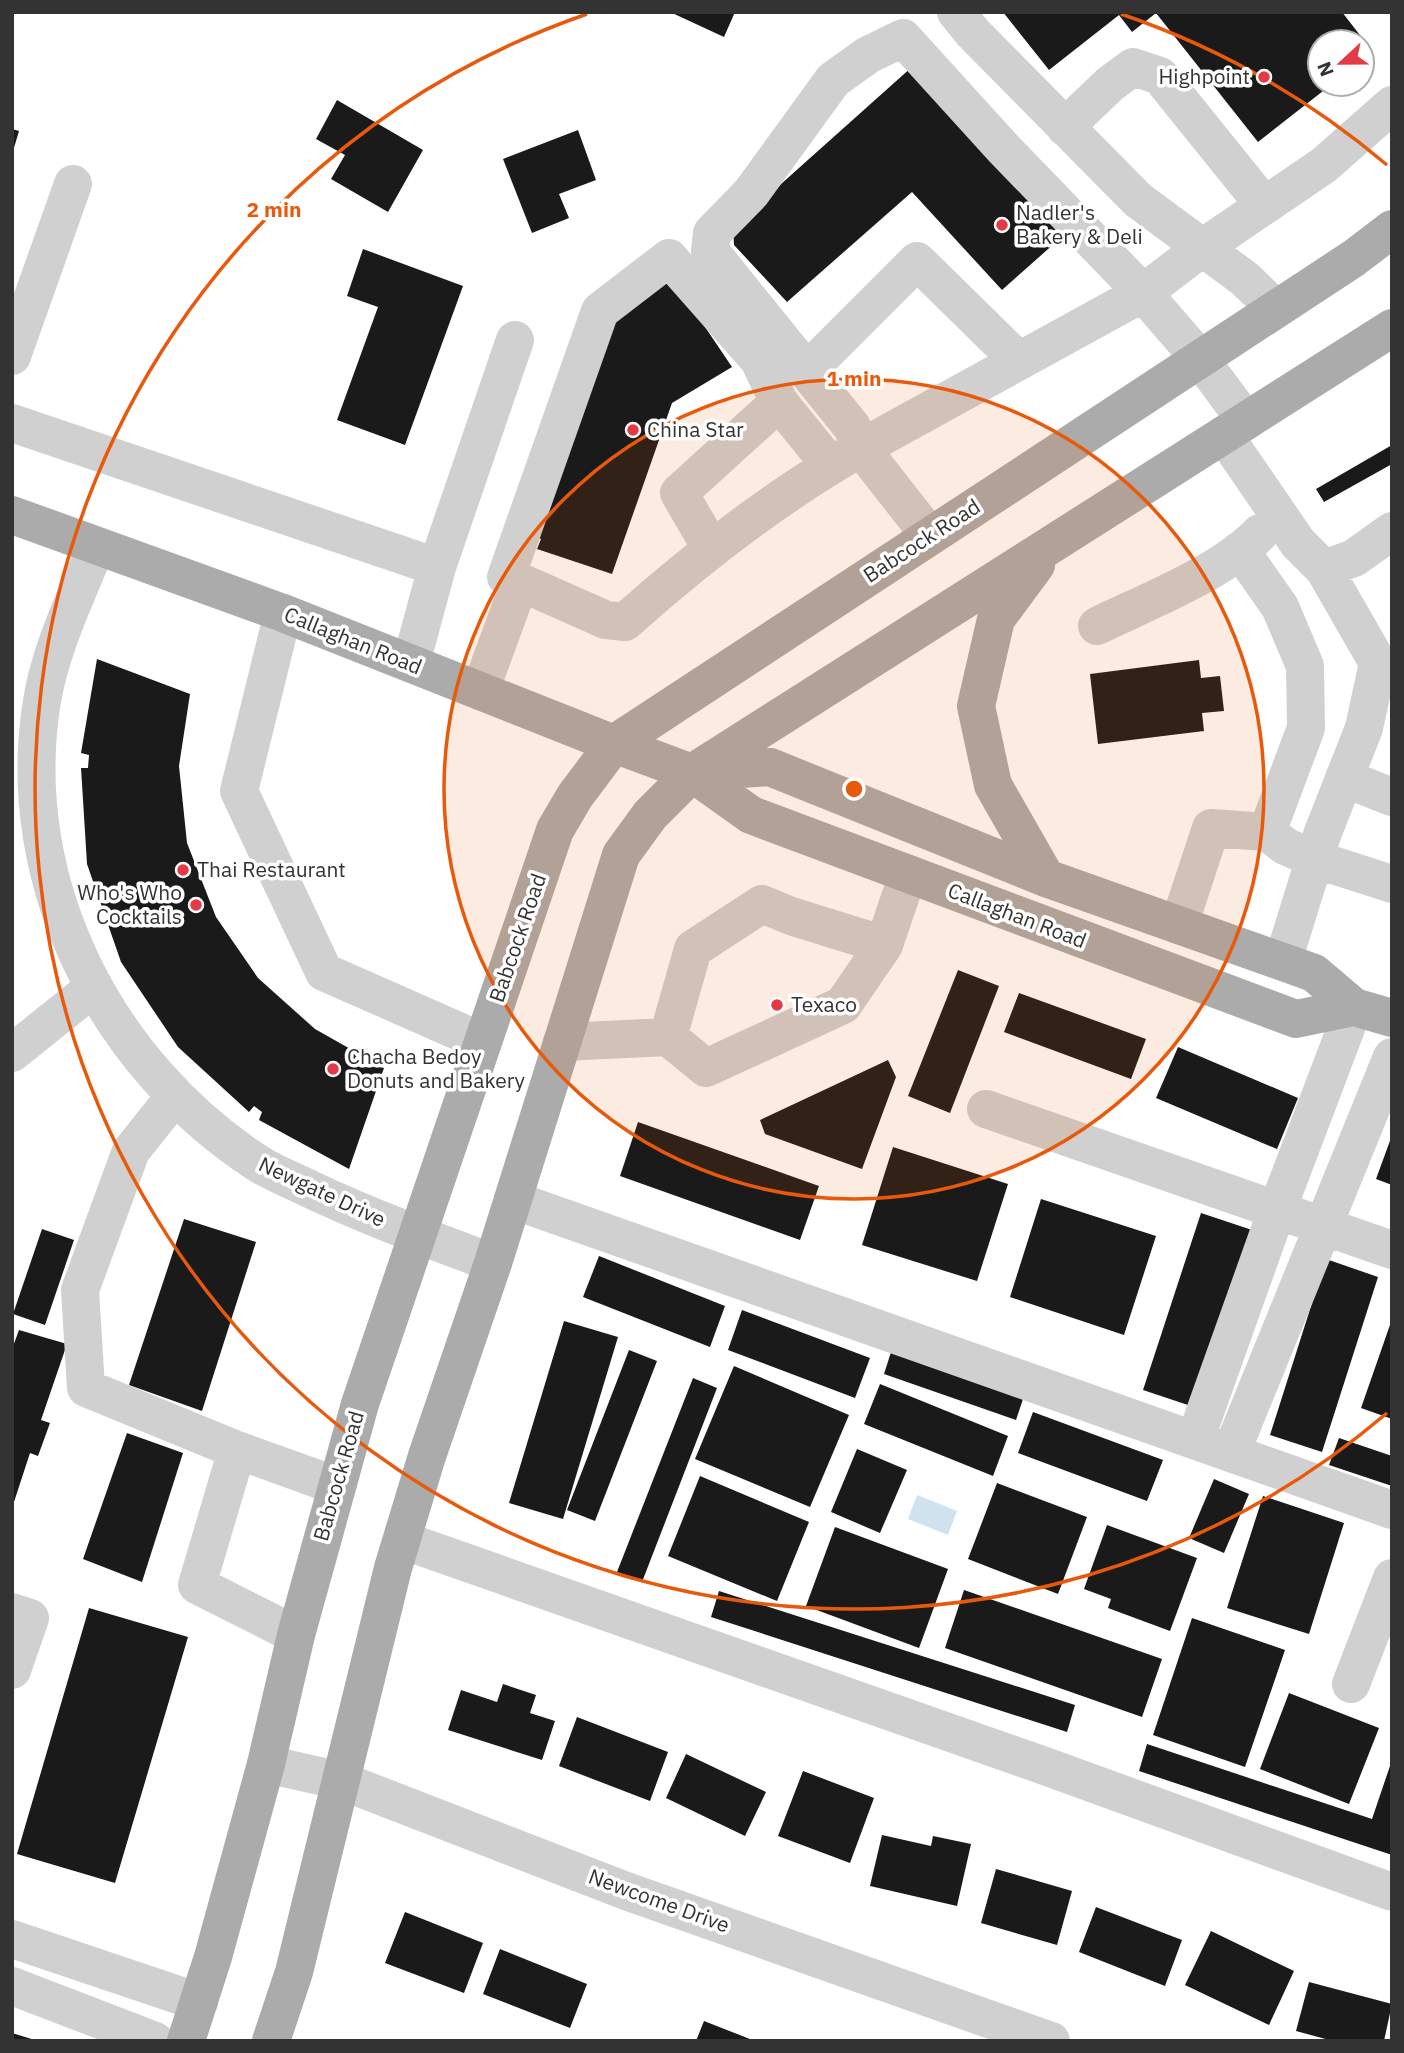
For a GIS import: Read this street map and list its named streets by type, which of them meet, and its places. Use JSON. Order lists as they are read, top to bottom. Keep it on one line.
{"streets":{"main road":["Babcock Road","Callaghan Road"],"street":["Newgate Drive","Newcome Drive"]},"crossings":[["Babcock Road","Callaghan Road"],["Babcock Road","Newgate Drive"],["Babcock Road","Newcome Drive"],["Callaghan Road","Newgate Drive"]],"places":["Highpoint","Nadler's Bakery & Deli","China Star","Thai Restaurant","Who's Who Cocktails","Texaco","Chacha Bedoy Donuts and Bakery"],"north":"left","rings":["2 min","1 min"]}
